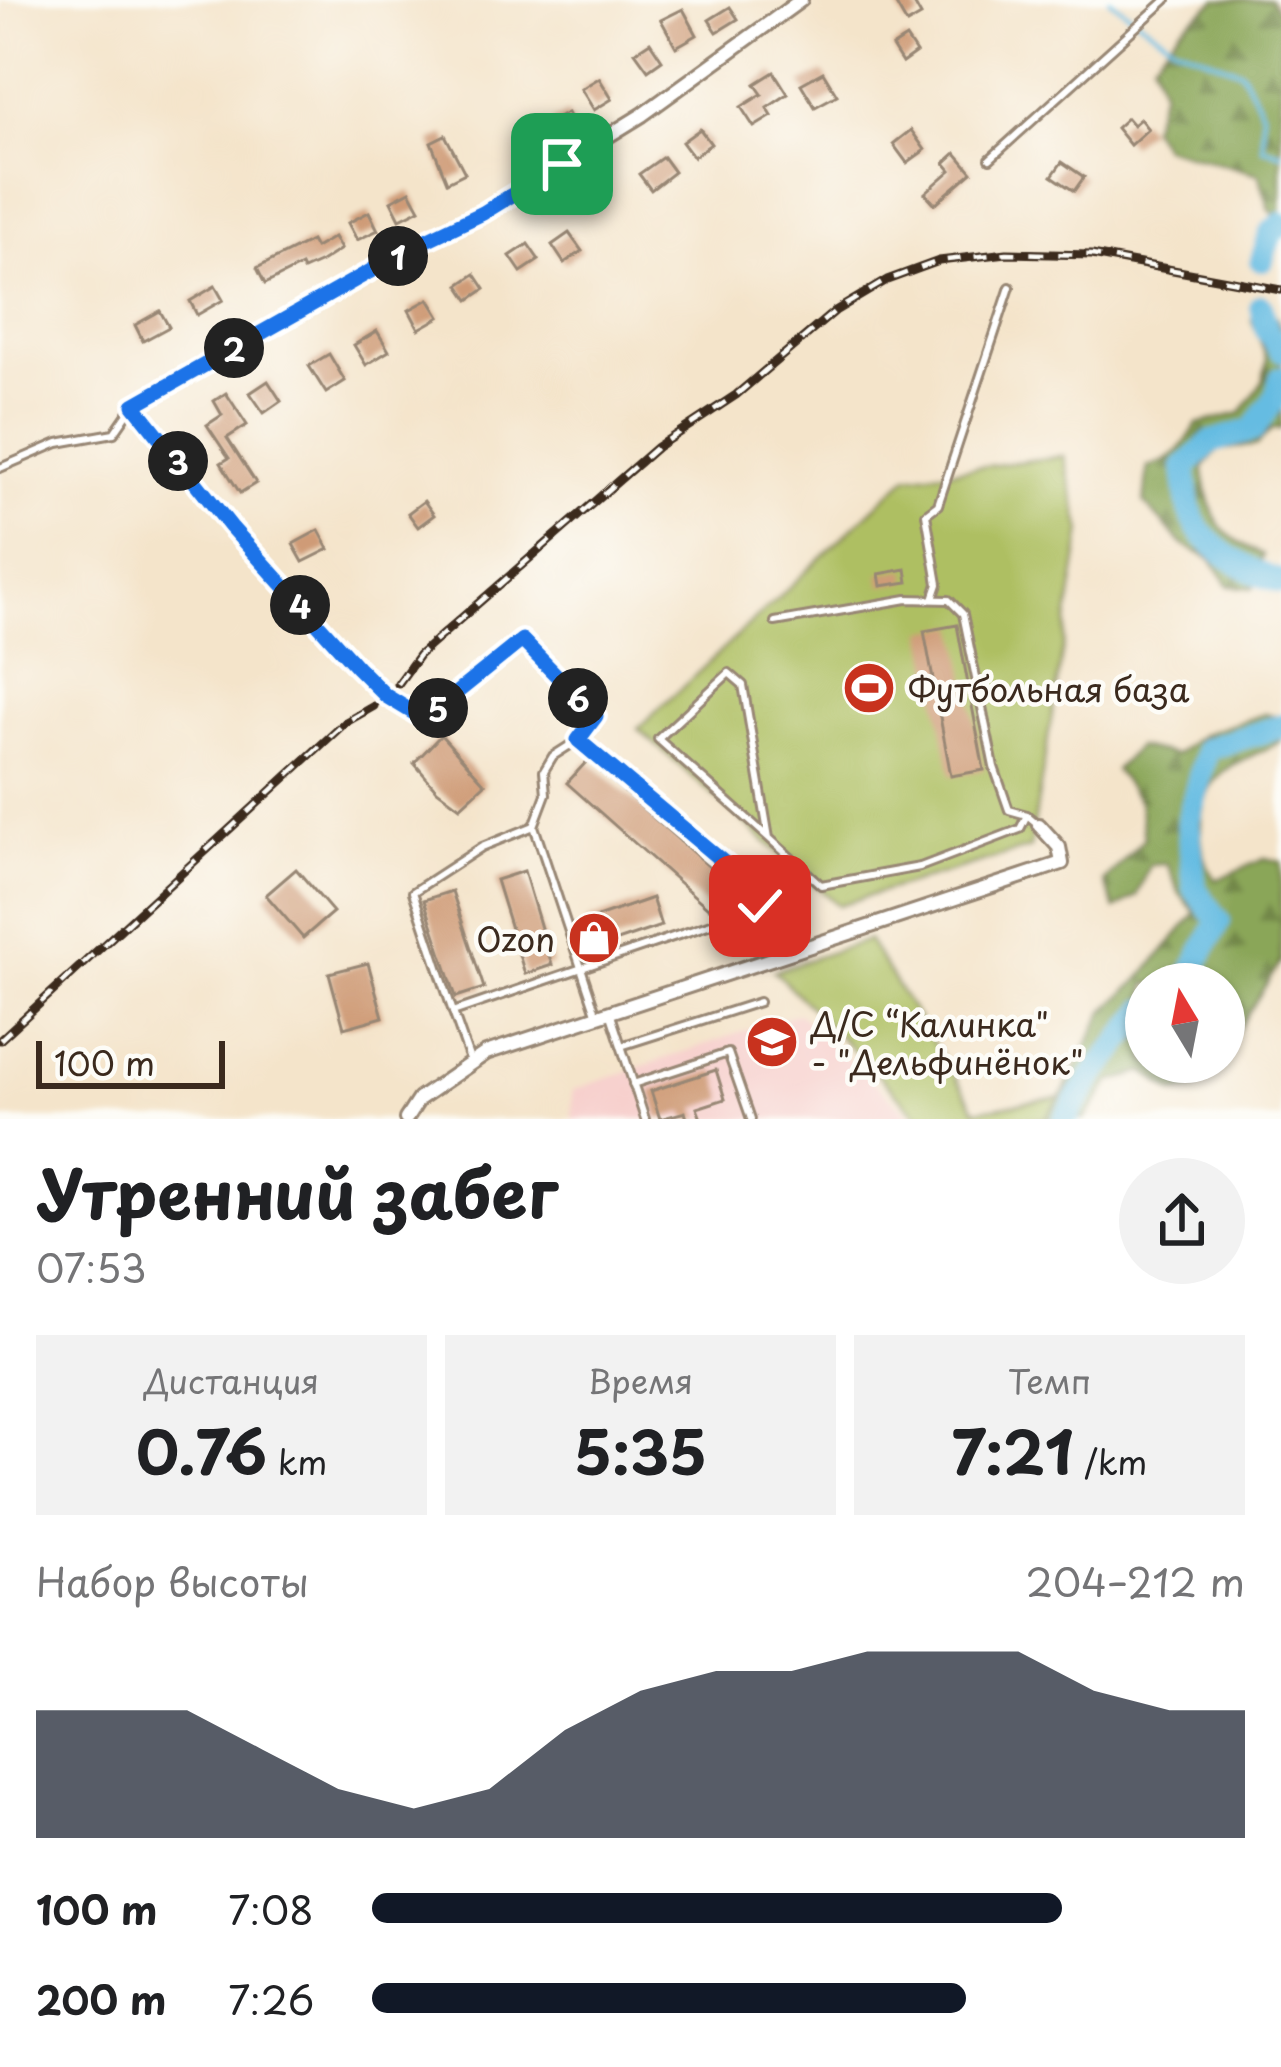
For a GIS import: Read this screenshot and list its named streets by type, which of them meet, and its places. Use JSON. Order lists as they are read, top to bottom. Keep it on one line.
{"places":{"sports":["Футбольная база"],"shop":["Ozon"],"school or university":["Д/С “Калинка\" - \"Дельфинёнок\""]},"scale_bar":"100 m","north":"top","page":{"pins":["1","2","3","4","6","5"],"scale":"100 m","heading":["Утренний забег","07:53"],"stats":[["Дистанция","0.76 km"],["Время","5:35"],["Темп","7:21 /km"]],"chart":["Набор высоты","204–212 m"],"list":[{"name":"100 m","note":"7:08"},{"name":"200 m","note":"7:26"}]}}
